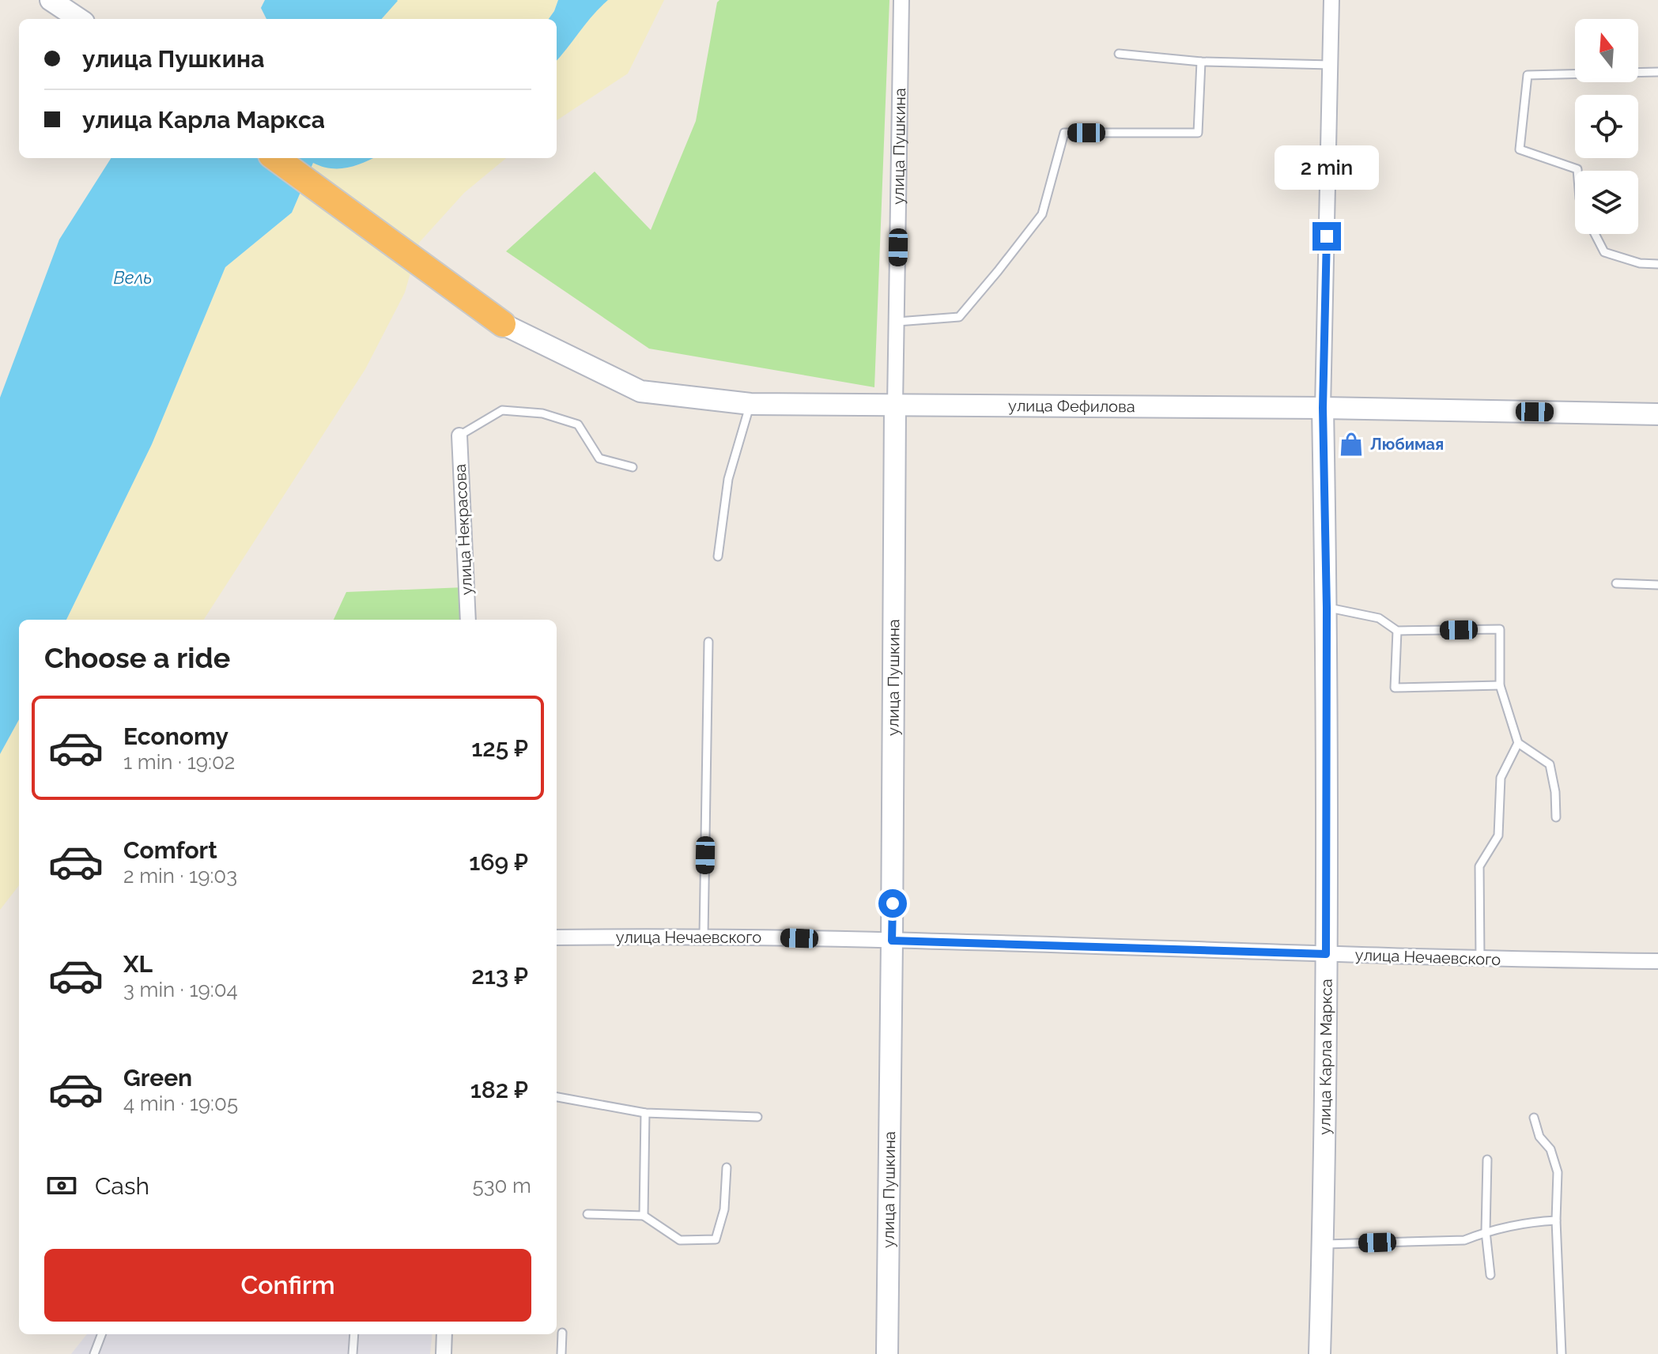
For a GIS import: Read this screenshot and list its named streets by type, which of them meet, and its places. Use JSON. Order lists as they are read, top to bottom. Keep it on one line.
{"streets":{"main road":["улица Пушкина","улица Фефилова","улица Карла Маркса"],"street":["улица Некрасова","улица Нечаевского"]},"crossings":[["улица Пушкина","улица Фефилова"],["улица Пушкина","улица Нечаевского"],["улица Фефилова","улица Карла Маркса"],["улица Нечаевского","улица Карла Маркса"]],"water":["Вель"],"places":{"shop":["Любимая"]},"north":"top","page":{"banner":["улица Пушкина","улица Карла Маркса"],"bubble":"2 min","heading":"Choose a ride","list":[{"name":"Economy","note":"1 min · 19:02","value":"125 ₽"},{"name":"Comfort","note":"2 min · 19:03","value":"169 ₽"},{"name":"XL","note":"3 min · 19:04","value":"213 ₽"},{"name":"Green","note":"4 min · 19:05","value":"182 ₽"}],"pay":["Cash","530 m"],"buttons":"Confirm"}}
